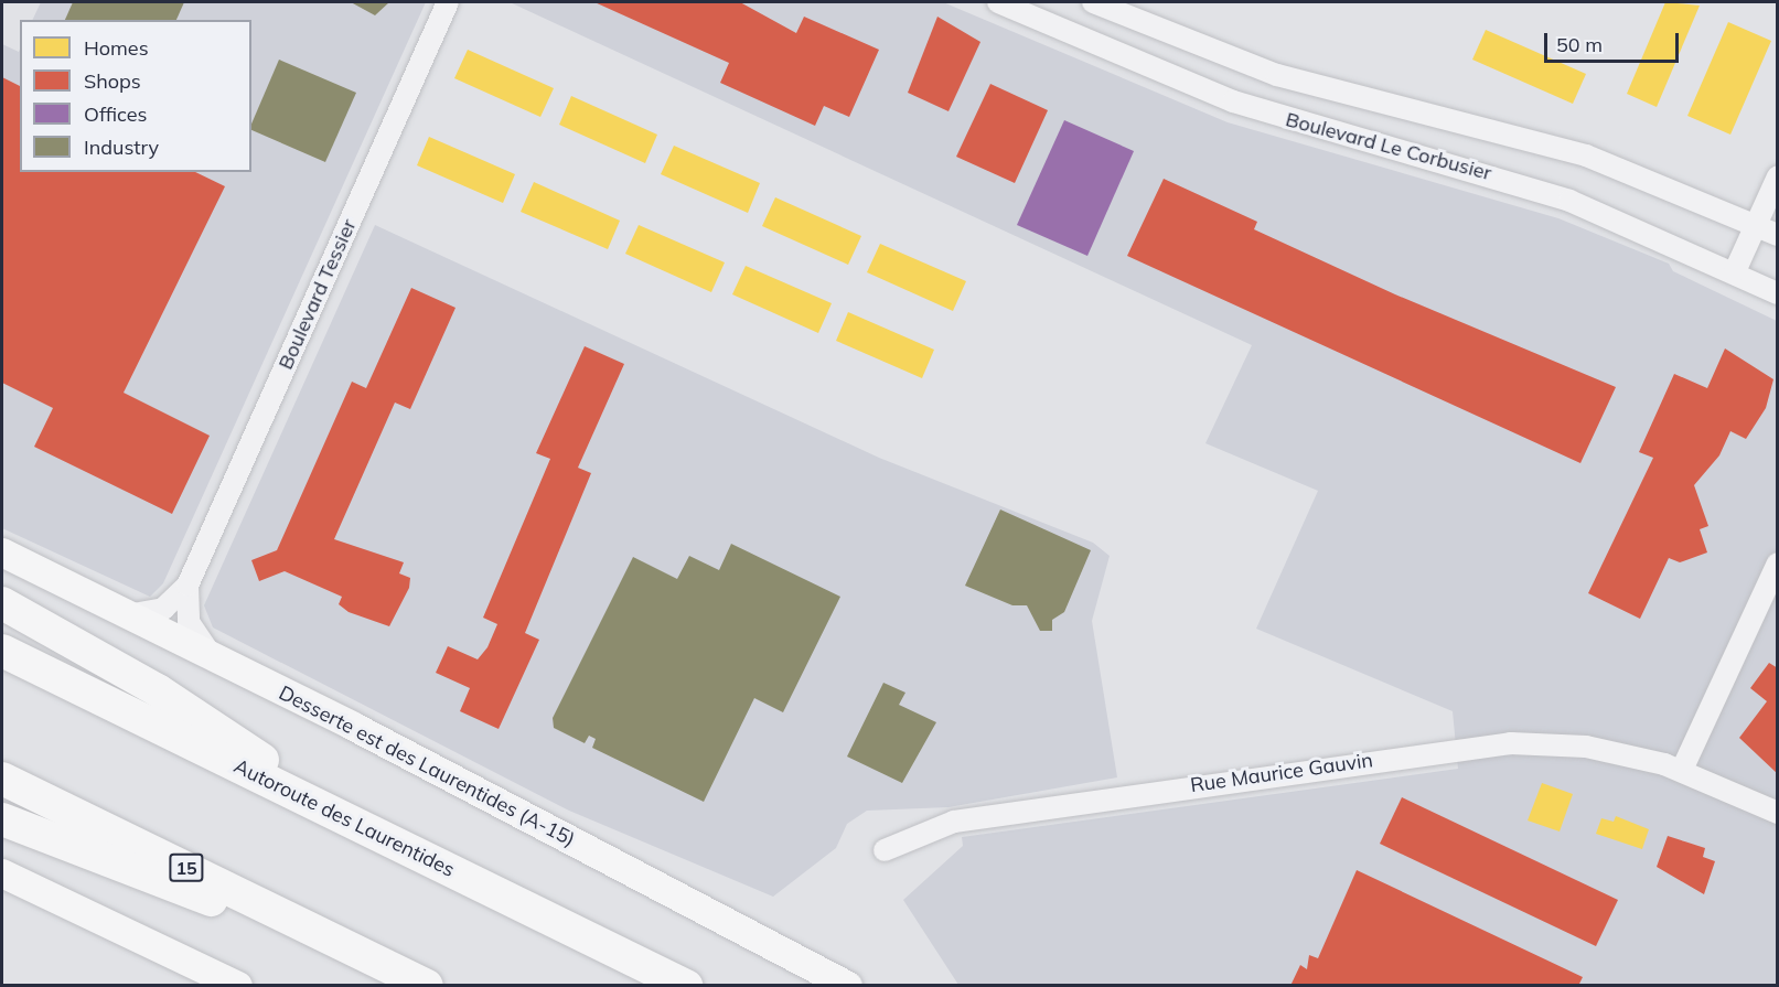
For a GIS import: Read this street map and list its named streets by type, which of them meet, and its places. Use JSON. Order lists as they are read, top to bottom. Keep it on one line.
{"streets":{"highway":["Autoroute des Laurentides","15"],"main road":["Desserte est des Laurentides (A-15)"],"street":["Boulevard Le Corbusier","Boulevard Tessier","Rue Maurice Gauvin"]},"crossings":[["Boulevard Tessier","Desserte est des Laurentides (A-15)"]],"legend":["Homes","Shops","Offices","Industry"],"scale_bar":"50 m"}
